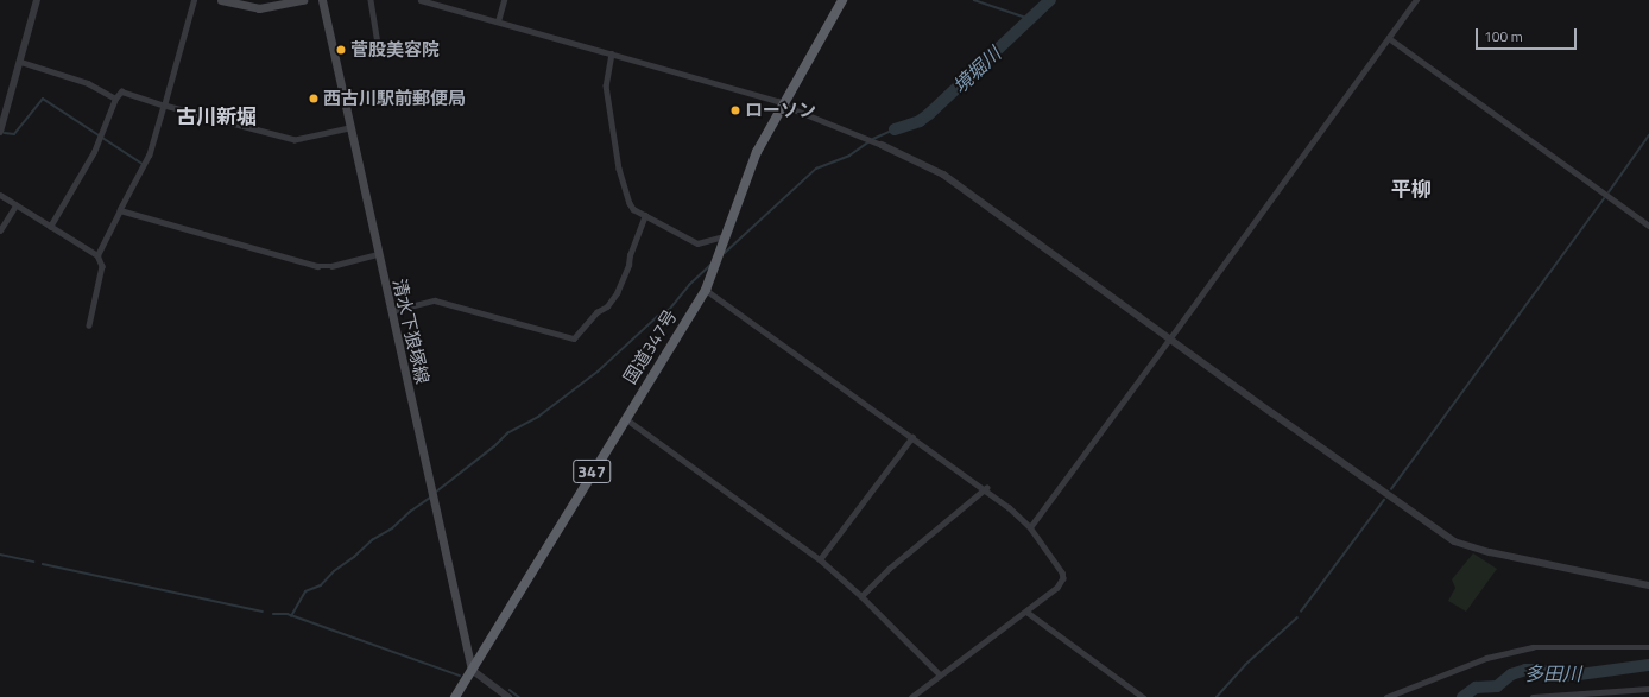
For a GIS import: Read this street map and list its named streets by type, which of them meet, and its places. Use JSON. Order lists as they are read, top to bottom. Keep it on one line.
{"streets":{"highway":["国道347号","347"],"main road":["清水下狼塚線"]},"crossings":[["清水下狼塚線","国道347号"]],"districts":["古川新堀","平柳"],"water":["境堀川","多田川"],"places":["菅股美容院","西古川駅前郵便局","ローソン"],"scale_bar":"100 m"}
